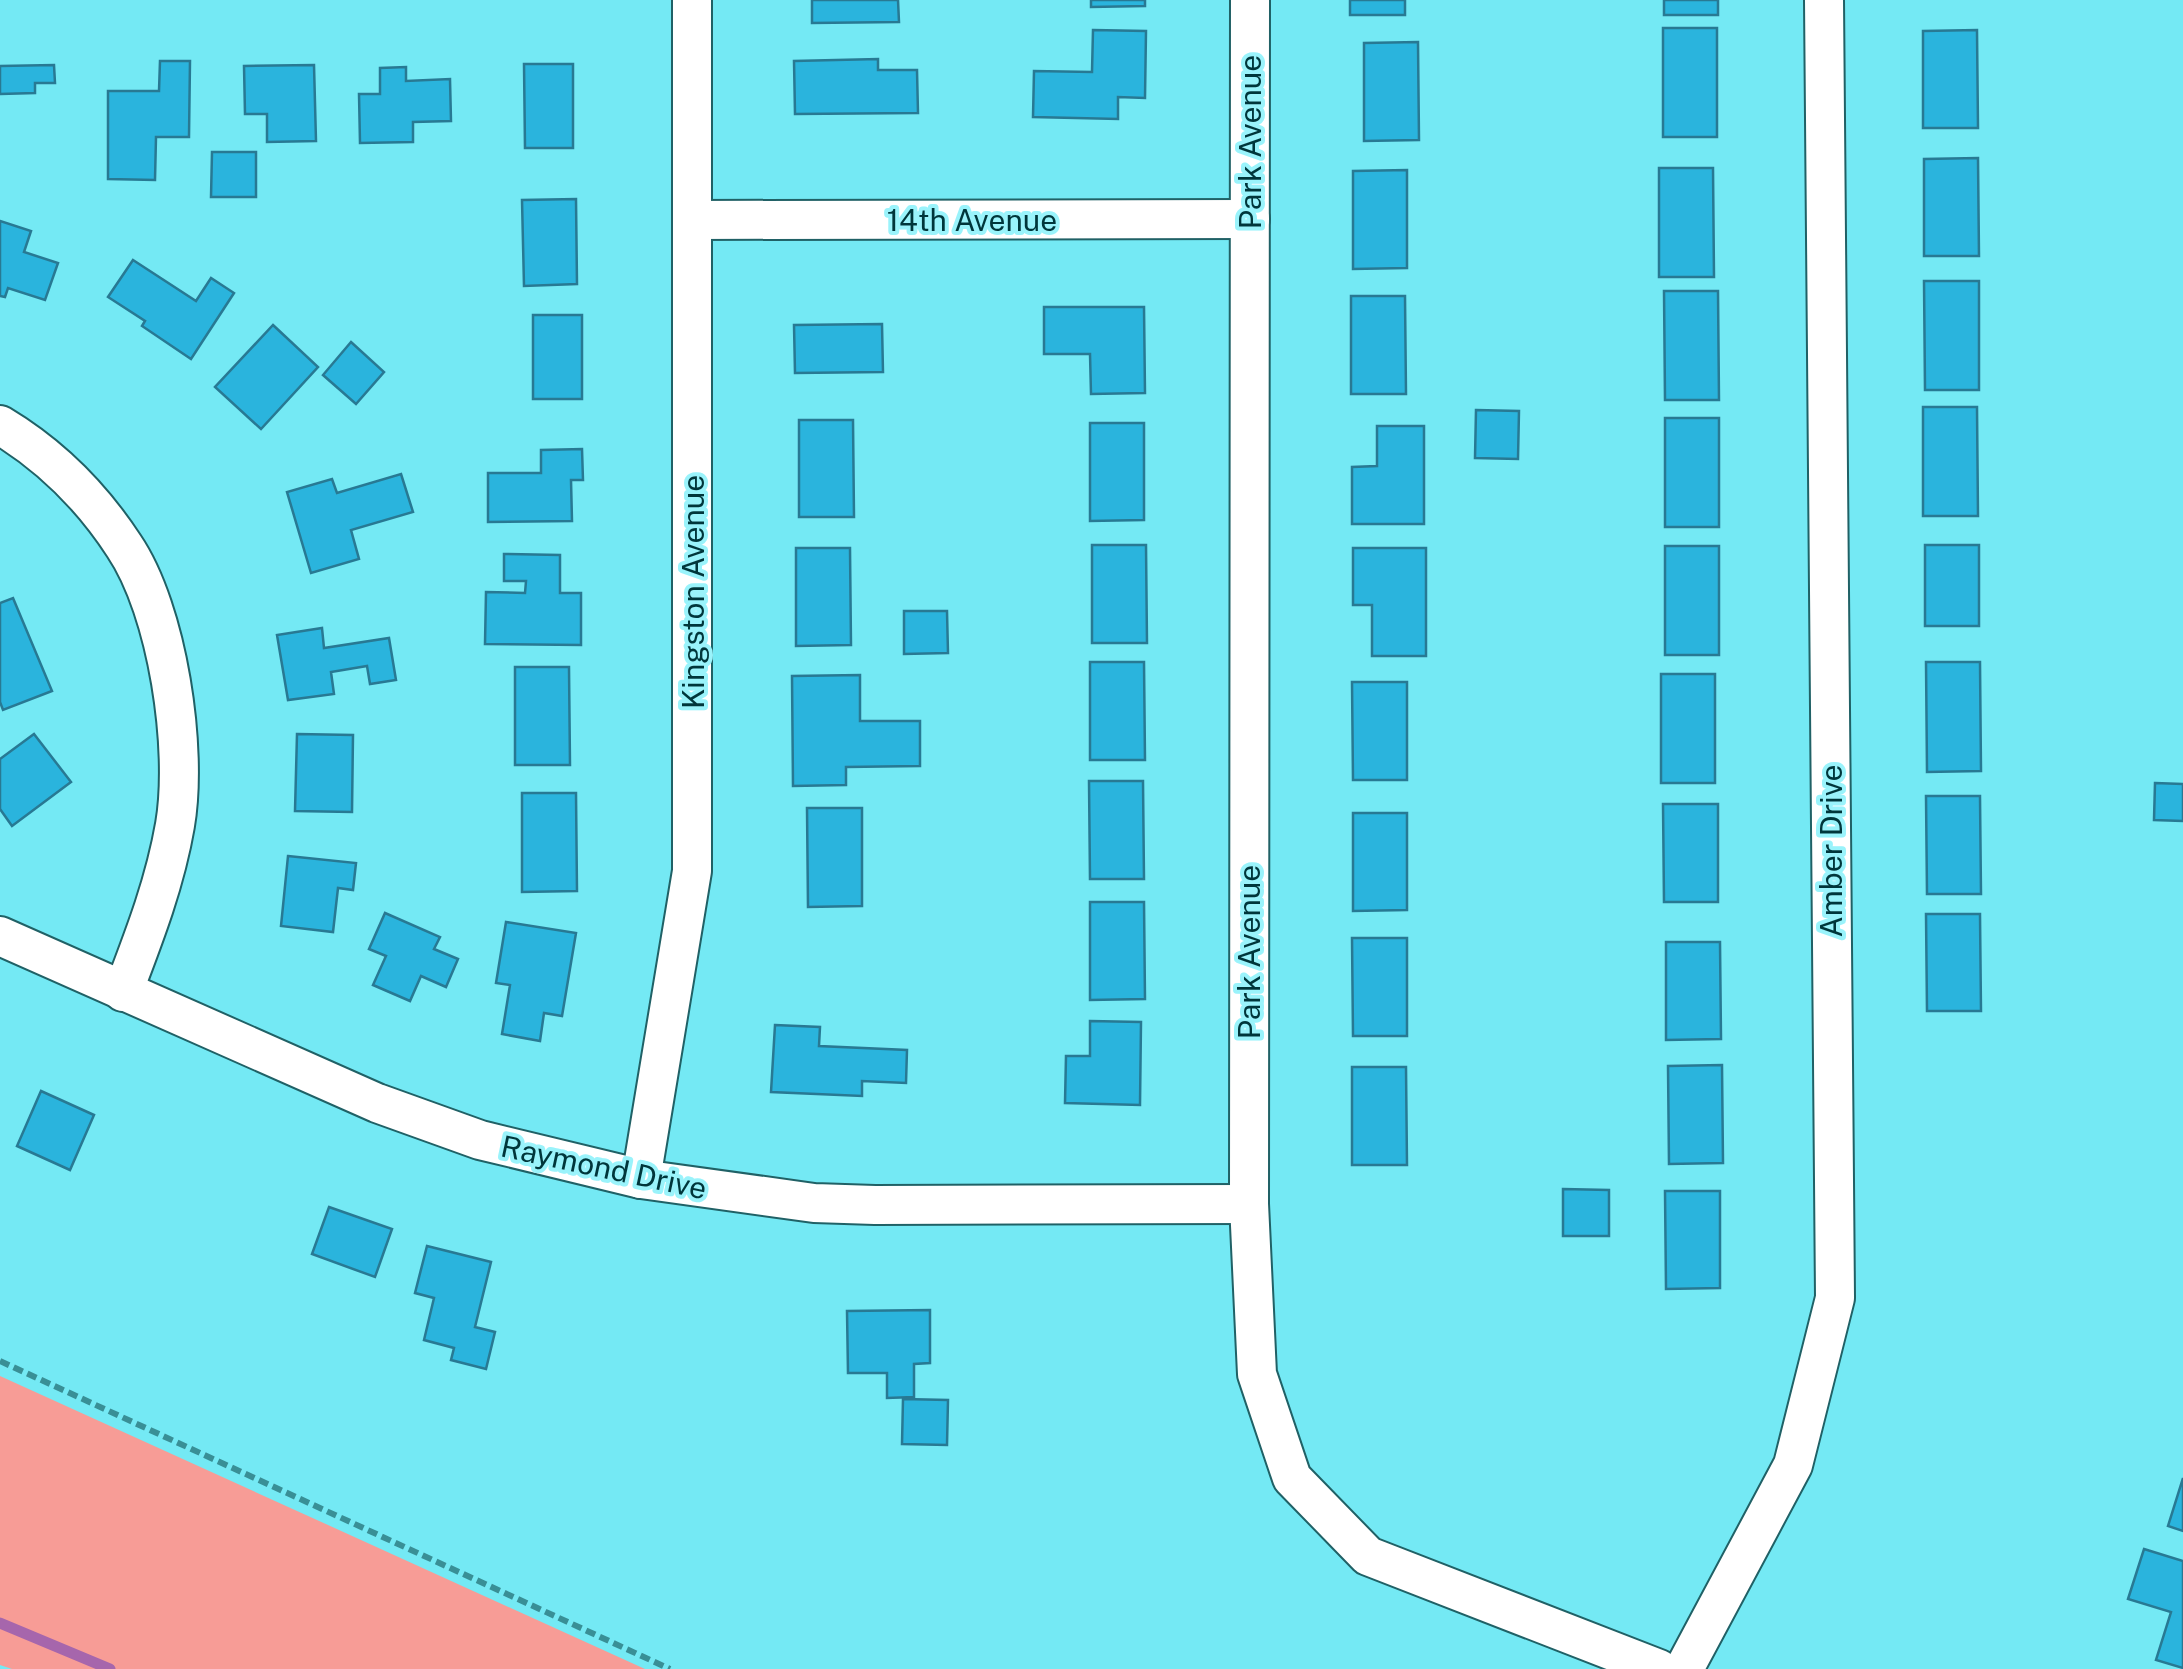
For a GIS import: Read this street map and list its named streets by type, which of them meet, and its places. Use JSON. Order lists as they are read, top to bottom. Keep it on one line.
{"streets":{"street":["Park Avenue","14th Avenue","Kingston Avenue","Amber Drive","Raymond Drive"]},"crossings":[["Park Avenue","14th Avenue"],["Park Avenue","Raymond Drive"],["14th Avenue","Kingston Avenue"],["Kingston Avenue","Raymond Drive"]]}
